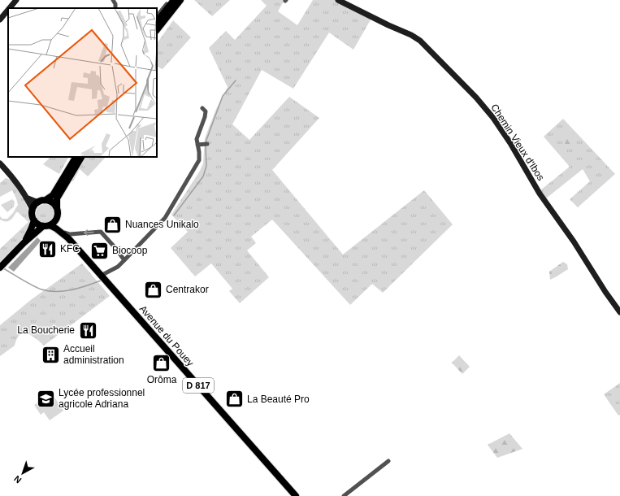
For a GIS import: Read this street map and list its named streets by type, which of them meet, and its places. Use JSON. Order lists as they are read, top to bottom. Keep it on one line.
{"streets":{"main road":["Avenue du Pouey","D 817"],"street":["Chemin Vieux d'Ibos"]},"crossings":[["Avenue du Pouey","D 817"]],"places":{"shop":["Nuances Unikalo","Centrakor","Orôma","La Beauté Pro"],"restaurant":["KFC","La Boucherie"],"supermarket":["Biocoop"],"building":["Accueil administration"],"school or university":["Lycée professionnel agricole Adriana"]},"north":"bottom left"}
